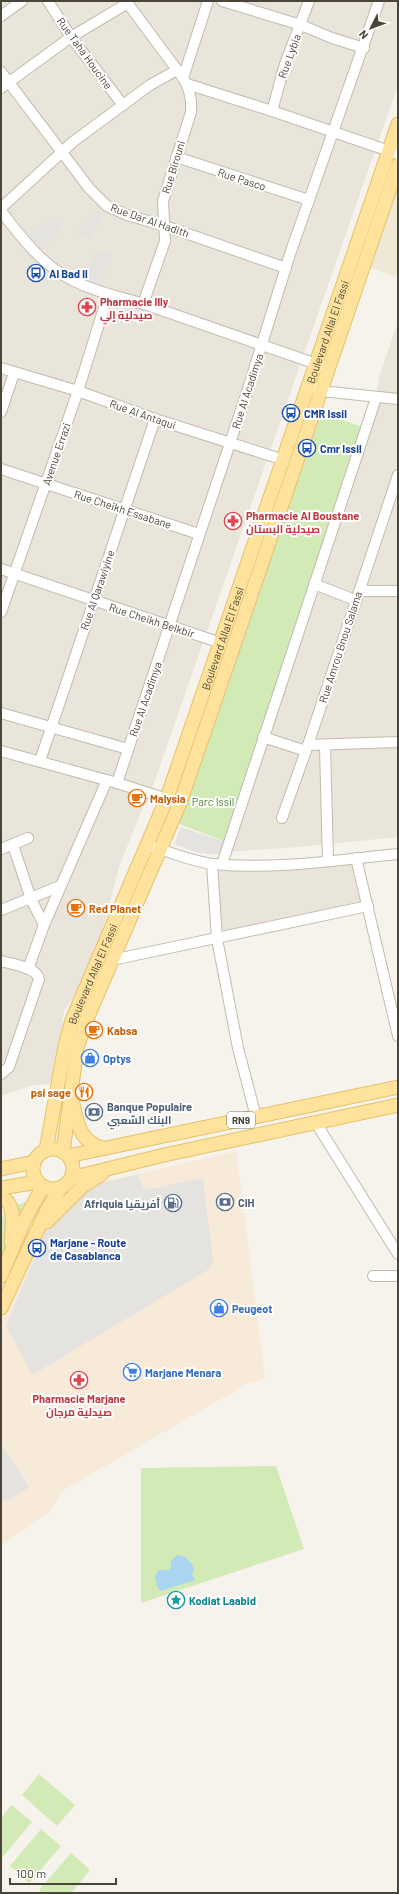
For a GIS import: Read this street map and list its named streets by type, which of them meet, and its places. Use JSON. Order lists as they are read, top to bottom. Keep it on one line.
{"streets":{"main road":["Boulevard Allal El Fassi","RN9"],"street":["Rue Taha Houcine","Rue Lybia","Rue Birouni","Rue Pasco","Rue Dar Al Hadith","Rue Al Acadimya","Rue Al Antaqui","Avenue Errazi","Rue Cheikh Essabane","Rue Al Qarawiyine","Rue Cheikh Belkbir","Rue Amrou Bnou Salama"]},"crossings":[["Rue Birouni","Rue Pasco"],["Rue Birouni","Rue Dar Al Hadith"],["Rue Pasco","Rue Al Acadimya"],["Rue Dar Al Hadith","Rue Al Acadimya"],["Boulevard Allal El Fassi","Rue Al Antaqui"],["Boulevard Allal El Fassi","Rue Cheikh Belkbir"],["Boulevard Allal El Fassi","RN9"],["Rue Al Acadimya","Rue Al Antaqui"],["Rue Al Acadimya","Rue Cheikh Essabane"],["Rue Al Acadimya","Rue Cheikh Belkbir"],["Rue Al Antaqui","Avenue Errazi"],["Rue Al Antaqui","Rue Al Qarawiyine"],["Avenue Errazi","Rue Cheikh Essabane"],["Avenue Errazi","Rue Cheikh Belkbir"],["Rue Cheikh Essabane","Rue Al Qarawiyine"],["Rue Al Qarawiyine","Rue Cheikh Belkbir"]],"parks":["Parc Issil"],"places":{"bus stop":["Al Bad ll","CMR Issil","Cmr Issil","Marjane - Route de Casablanca"],"pharmacy":["Pharmacie Illy صيدلية إلي","Pharmacie Al Boustane صيدلية البستان","Pharmacie Marjane صيدلية مرجان"],"cafe":["Malysia","Red Planet","Kabsa"],"shop":["Optys","Peugeot"],"restaurant":["psi sage"],"bank":["Banque Populaire البنك الشعبي","CIH"],"fuel station":["Afriquia أفريقيا"],"supermarket":["Marjane Menara"],"place":["Kodiat Laabid"]},"scale_bar":"100 m","north":"bottom left"}
